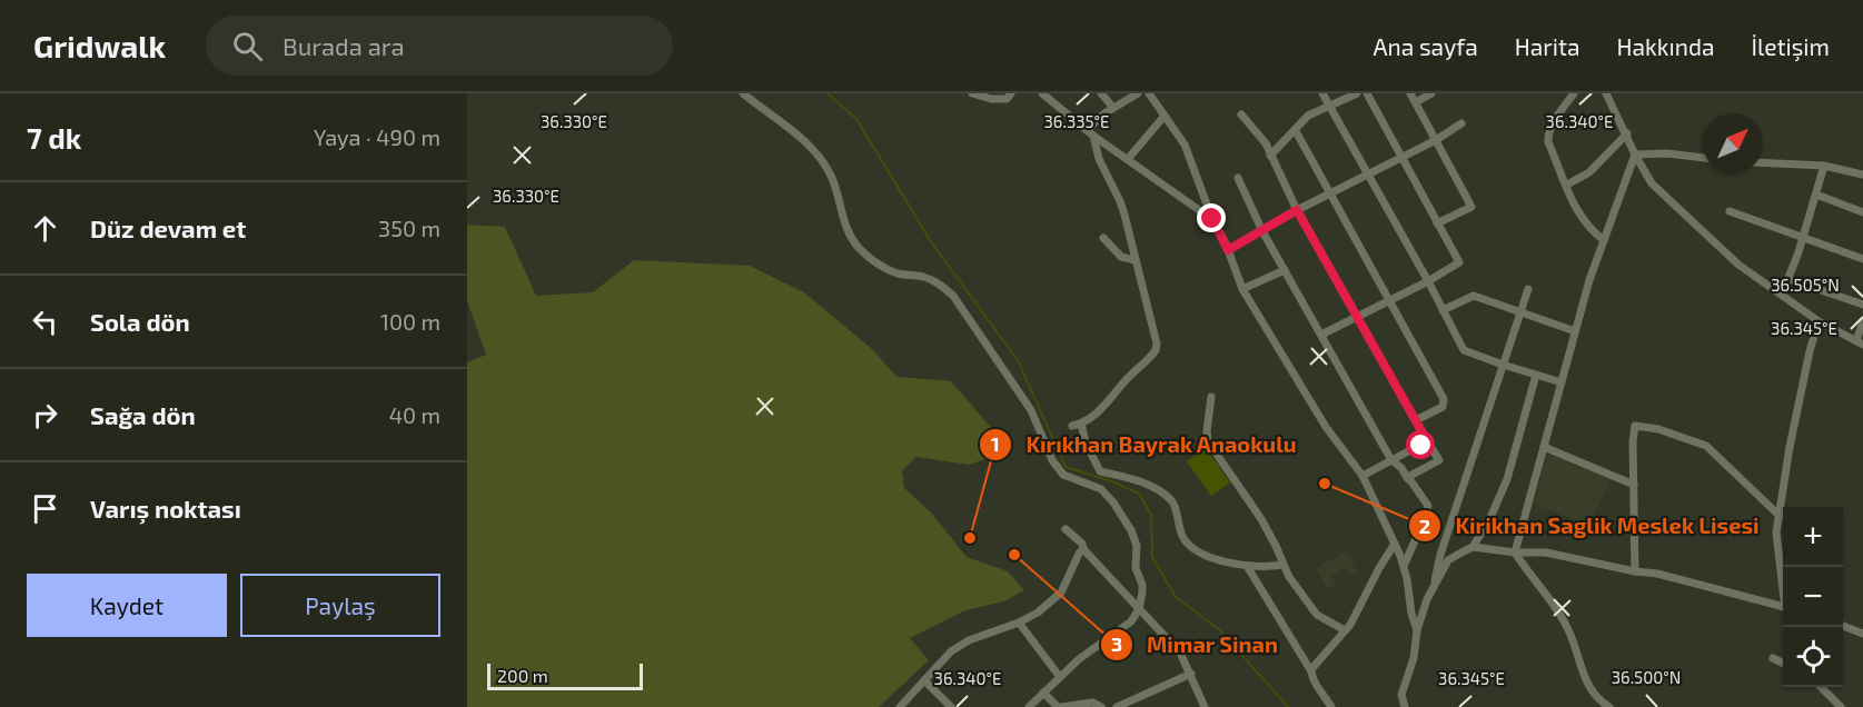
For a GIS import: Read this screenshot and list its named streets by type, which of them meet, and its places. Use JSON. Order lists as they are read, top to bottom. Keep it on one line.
{"places":["Kirikhan Saglik Meslek Lisesi","Kırıkhan Bayrak Anaokulu","Mimar Sinan"],"scale_bar":"200 m","north":"top right","page":{"header":"Gridwalk","search":"Burada ara","nav":["Ana sayfa","Harita","Hakkında","İletişim"],"heading":["7 dk","Yaya · 490 m"],"list":[["Düz devam et","350 m"],["Sola dön","100 m"],["Sağa dön","40 m"],"Varış noktası"],"map_buttons":["+","−"],"buttons":["Kaydet","Paylaş"],"scale":"200 m"},"coordinates":["36.330°E","36.335°E","36.340°E","36.505°N","36.345°E","36.500°N"]}
